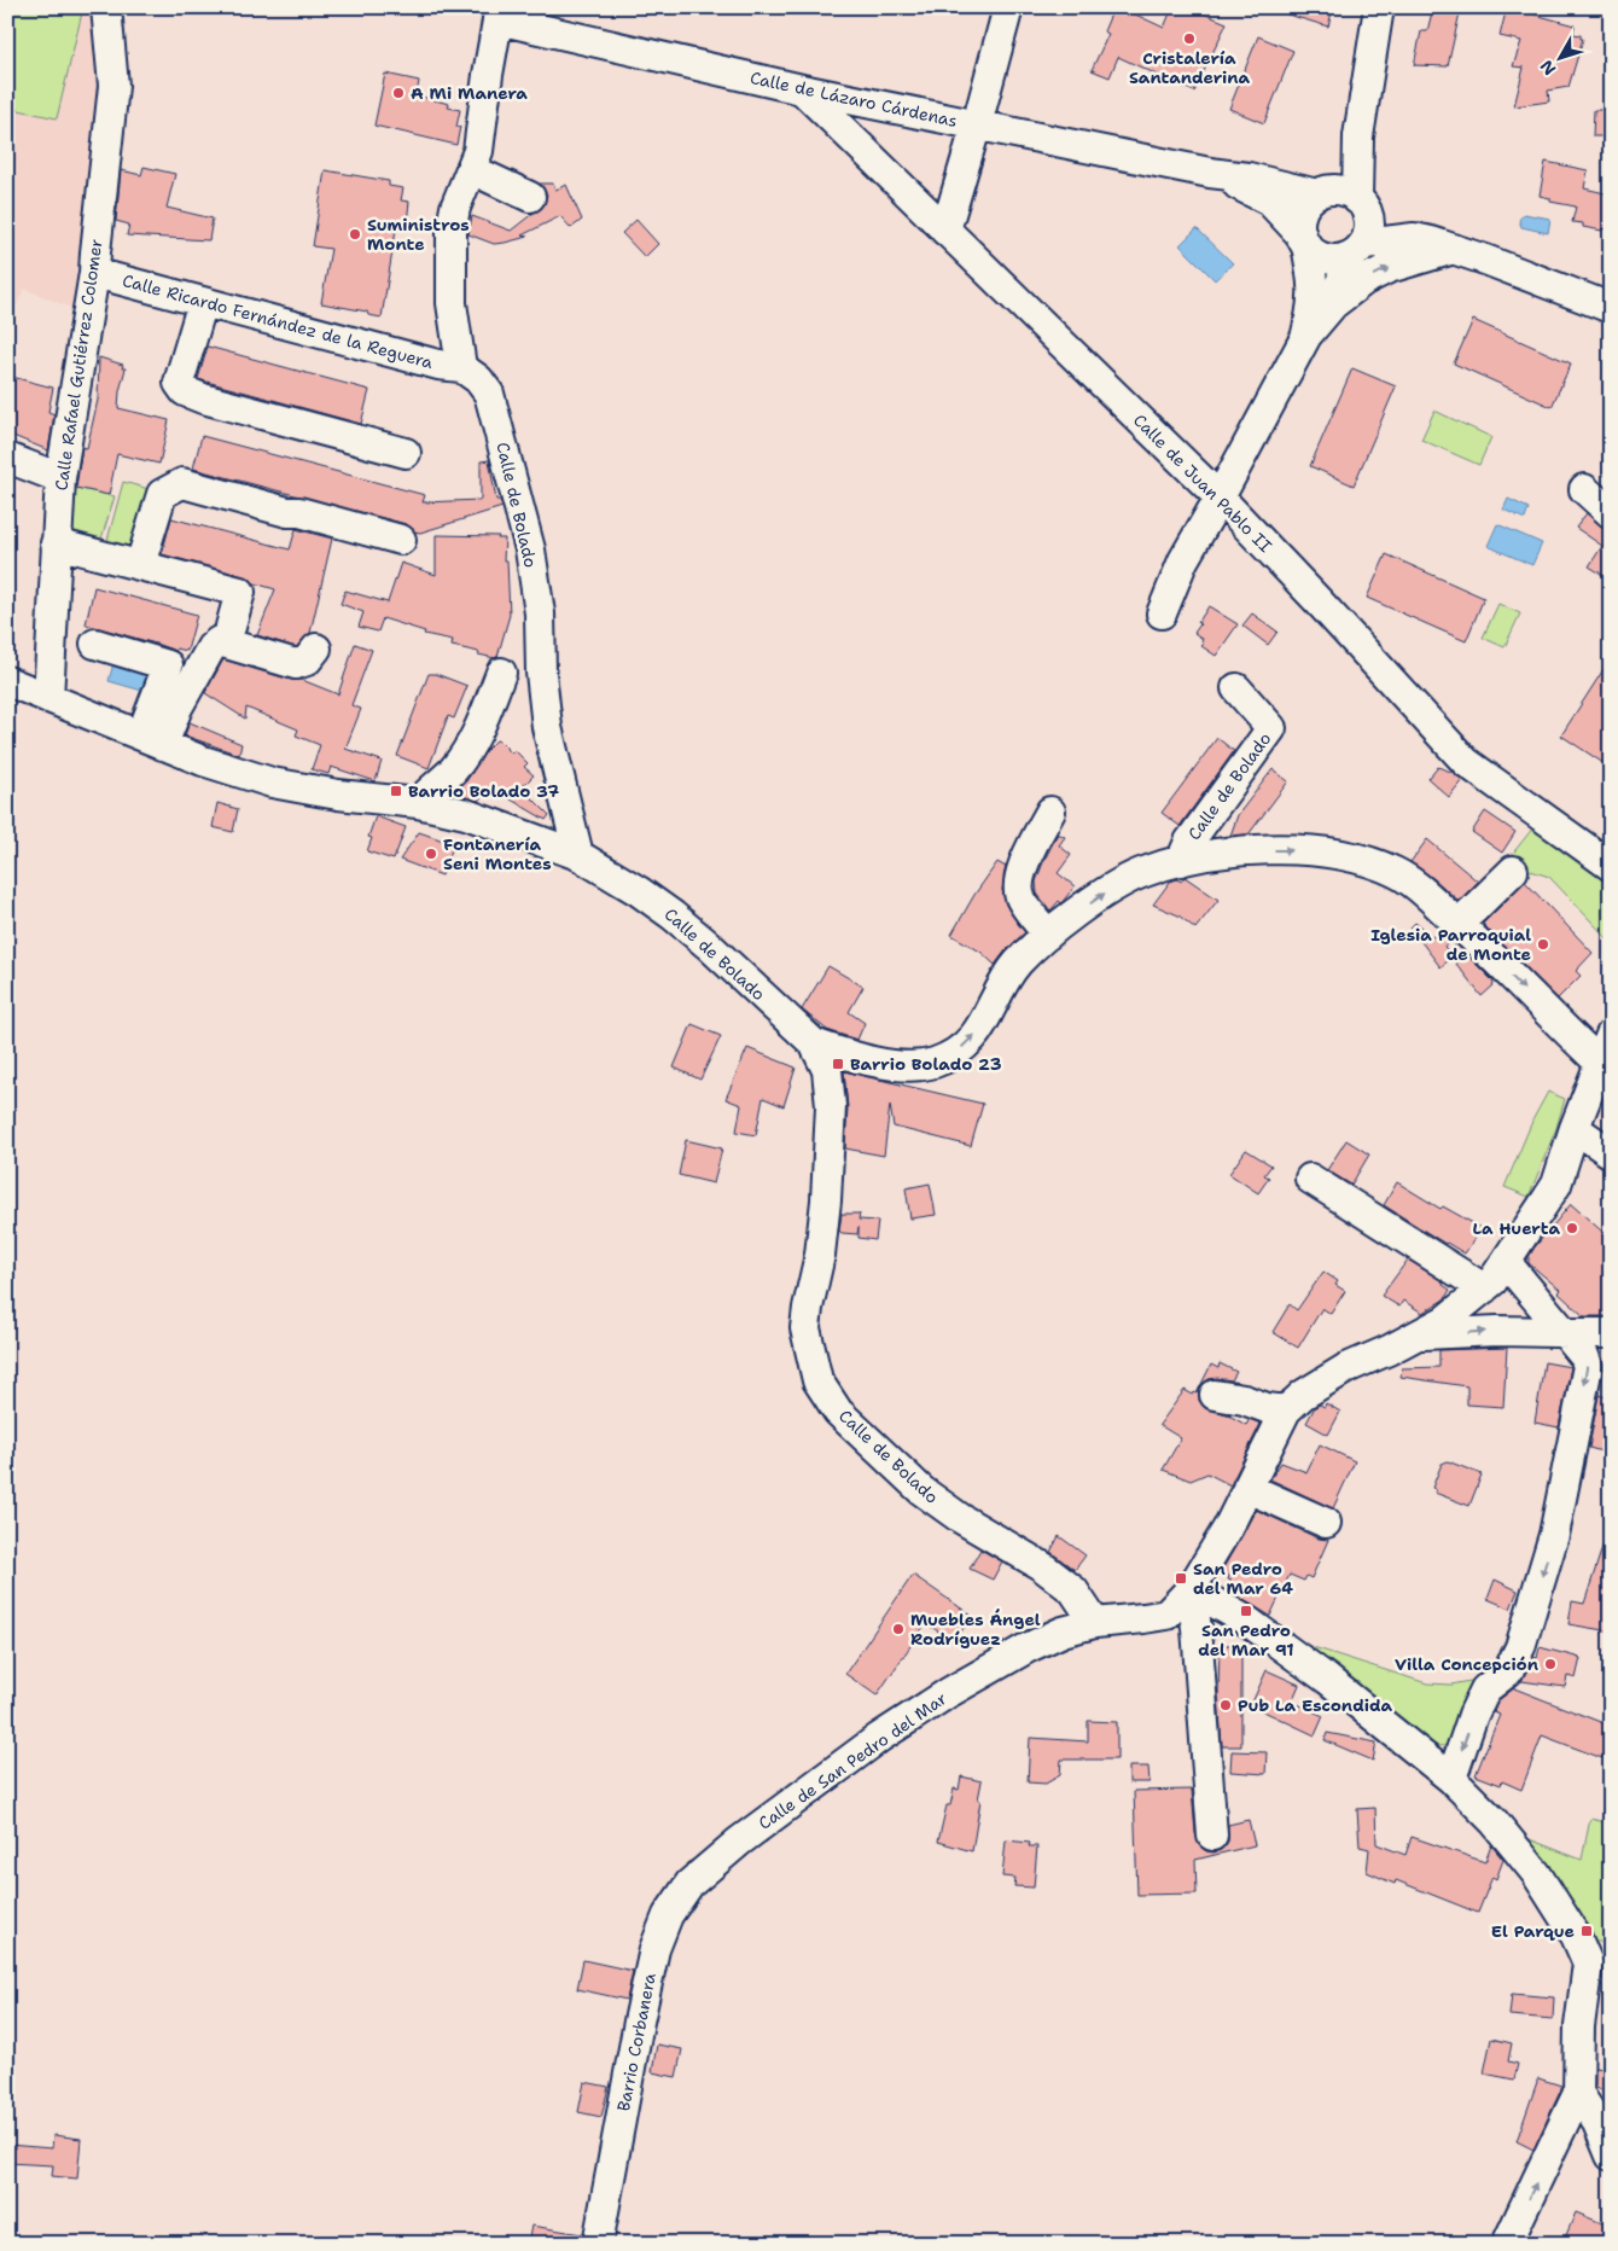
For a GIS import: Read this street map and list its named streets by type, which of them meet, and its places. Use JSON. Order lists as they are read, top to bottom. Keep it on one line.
{"streets":{"street":["Calle de Lázaro Cárdenas","Calle Ricardo Fernández de la Reguera","Calle Rafael Gutiérrez Colomer","Calle de Juan Pablo II","Calle de Bolado","Calle de San Pedro del Mar","Barrio Corbanera"]},"crossings":[["Calle de Lázaro Cárdenas","Calle de Juan Pablo II"],["Calle Ricardo Fernández de la Reguera","Calle Rafael Gutiérrez Colomer"],["Calle Ricardo Fernández de la Reguera","Calle de Bolado"],["Calle Rafael Gutiérrez Colomer","Calle de Bolado"],["Calle de Bolado","Calle de San Pedro del Mar"],["Calle de San Pedro del Mar","Barrio Corbanera"]],"places":{"other":["Cristalería Santanderina","A Mi Manera","Suministros Monte","Fontanería Seni Montes","Iglesia Parroquial de Monte","La Huerta","Muebles Ángel Rodríguez","Villa Concepción","Pub La Escondida"],"transit":["Barrio Bolado 37","Barrio Bolado 23","San Pedro del Mar 64","San Pedro del Mar 91","El Parque"]},"north":"bottom left"}
